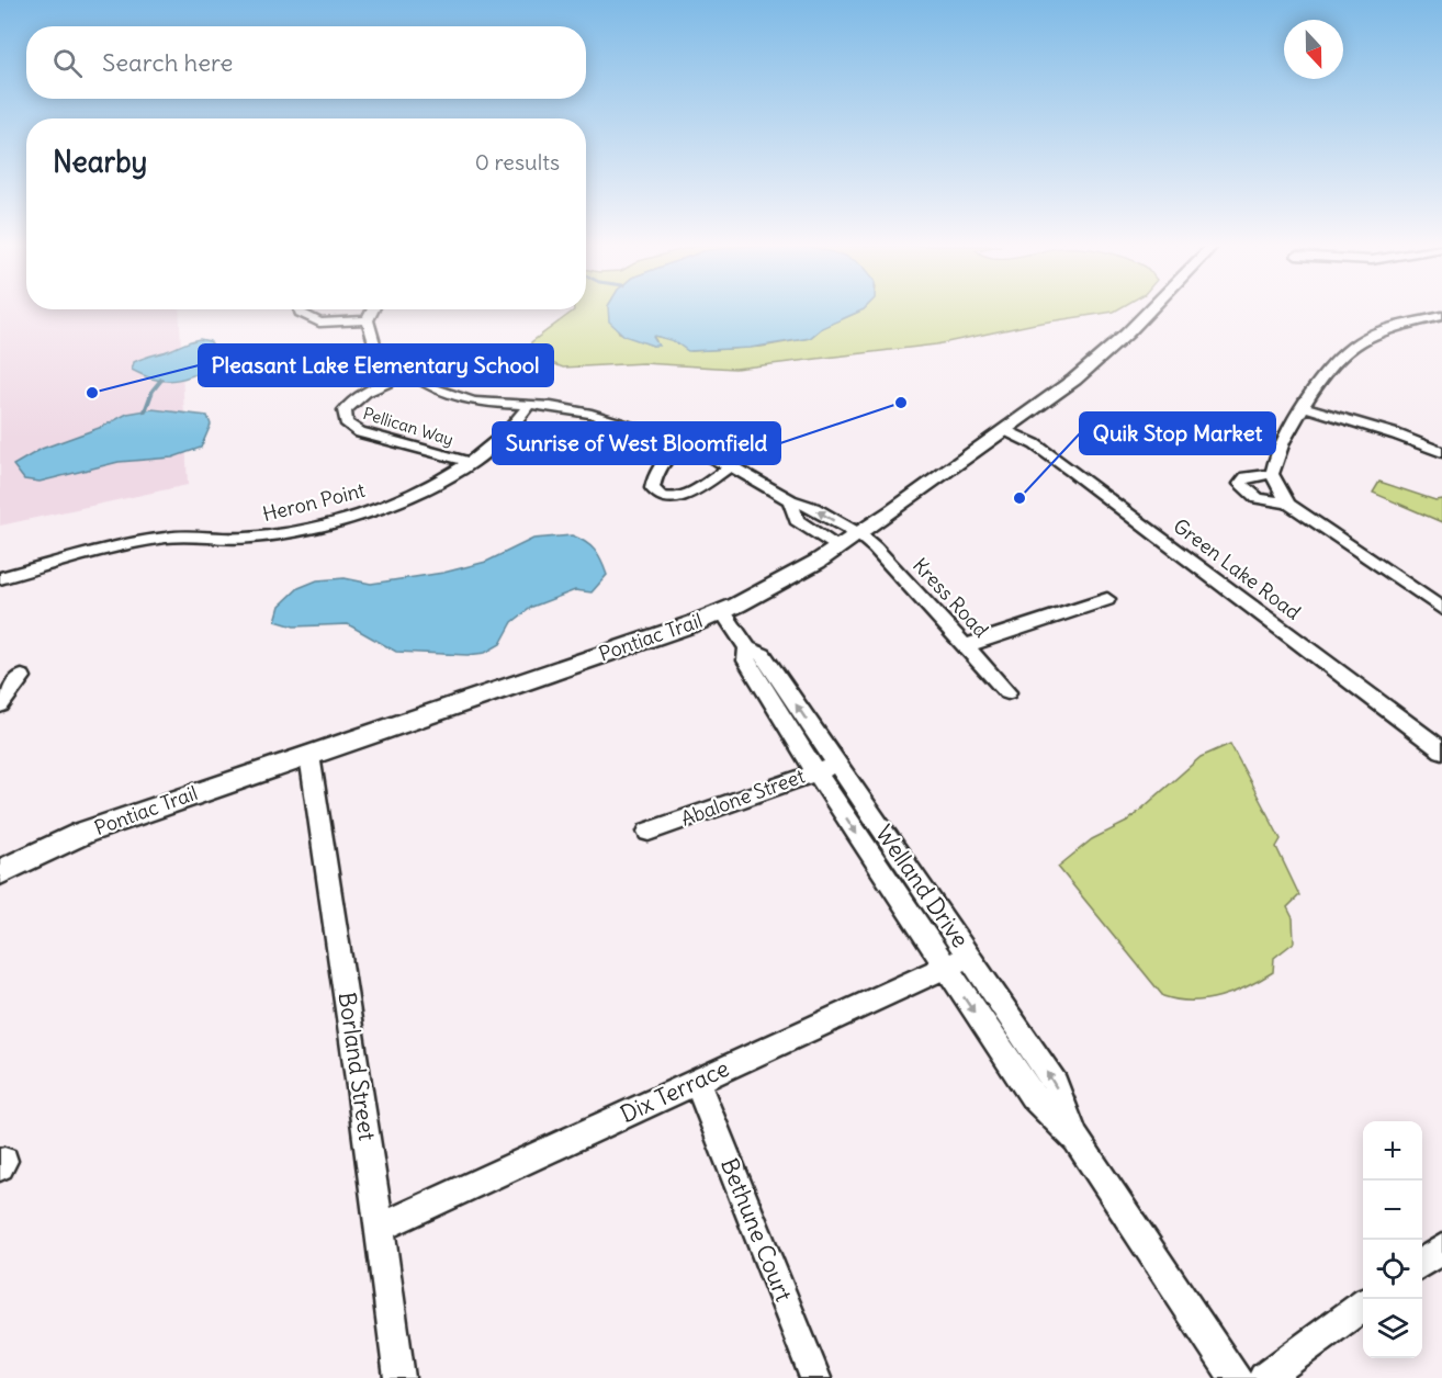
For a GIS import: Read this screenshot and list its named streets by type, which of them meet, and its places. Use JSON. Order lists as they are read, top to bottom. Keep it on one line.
{"streets":{"main road":["Pontiac Trail"],"street":["Pellican Way","Heron Point","Green Lake Road","Kress Road","Abalone Street","Welland Drive","Borland Street","Dix Terrace","Bethune Court"]},"crossings":[["Pellican Way","Heron Point"],["Pellican Way","Kress Road"],["Heron Point","Kress Road"],["Green Lake Road","Pontiac Trail"],["Kress Road","Pontiac Trail"],["Pontiac Trail","Welland Drive"],["Pontiac Trail","Borland Street"],["Abalone Street","Welland Drive"],["Welland Drive","Dix Terrace"],["Borland Street","Dix Terrace"],["Dix Terrace","Bethune Court"]],"places":["Pleasant Lake Elementary School","Sunrise of West Bloomfield","Quik Stop Market"],"north":"bottom","page":{"search":"Search here","heading":["Nearby","0 results"],"map_buttons":["+","−"]}}
